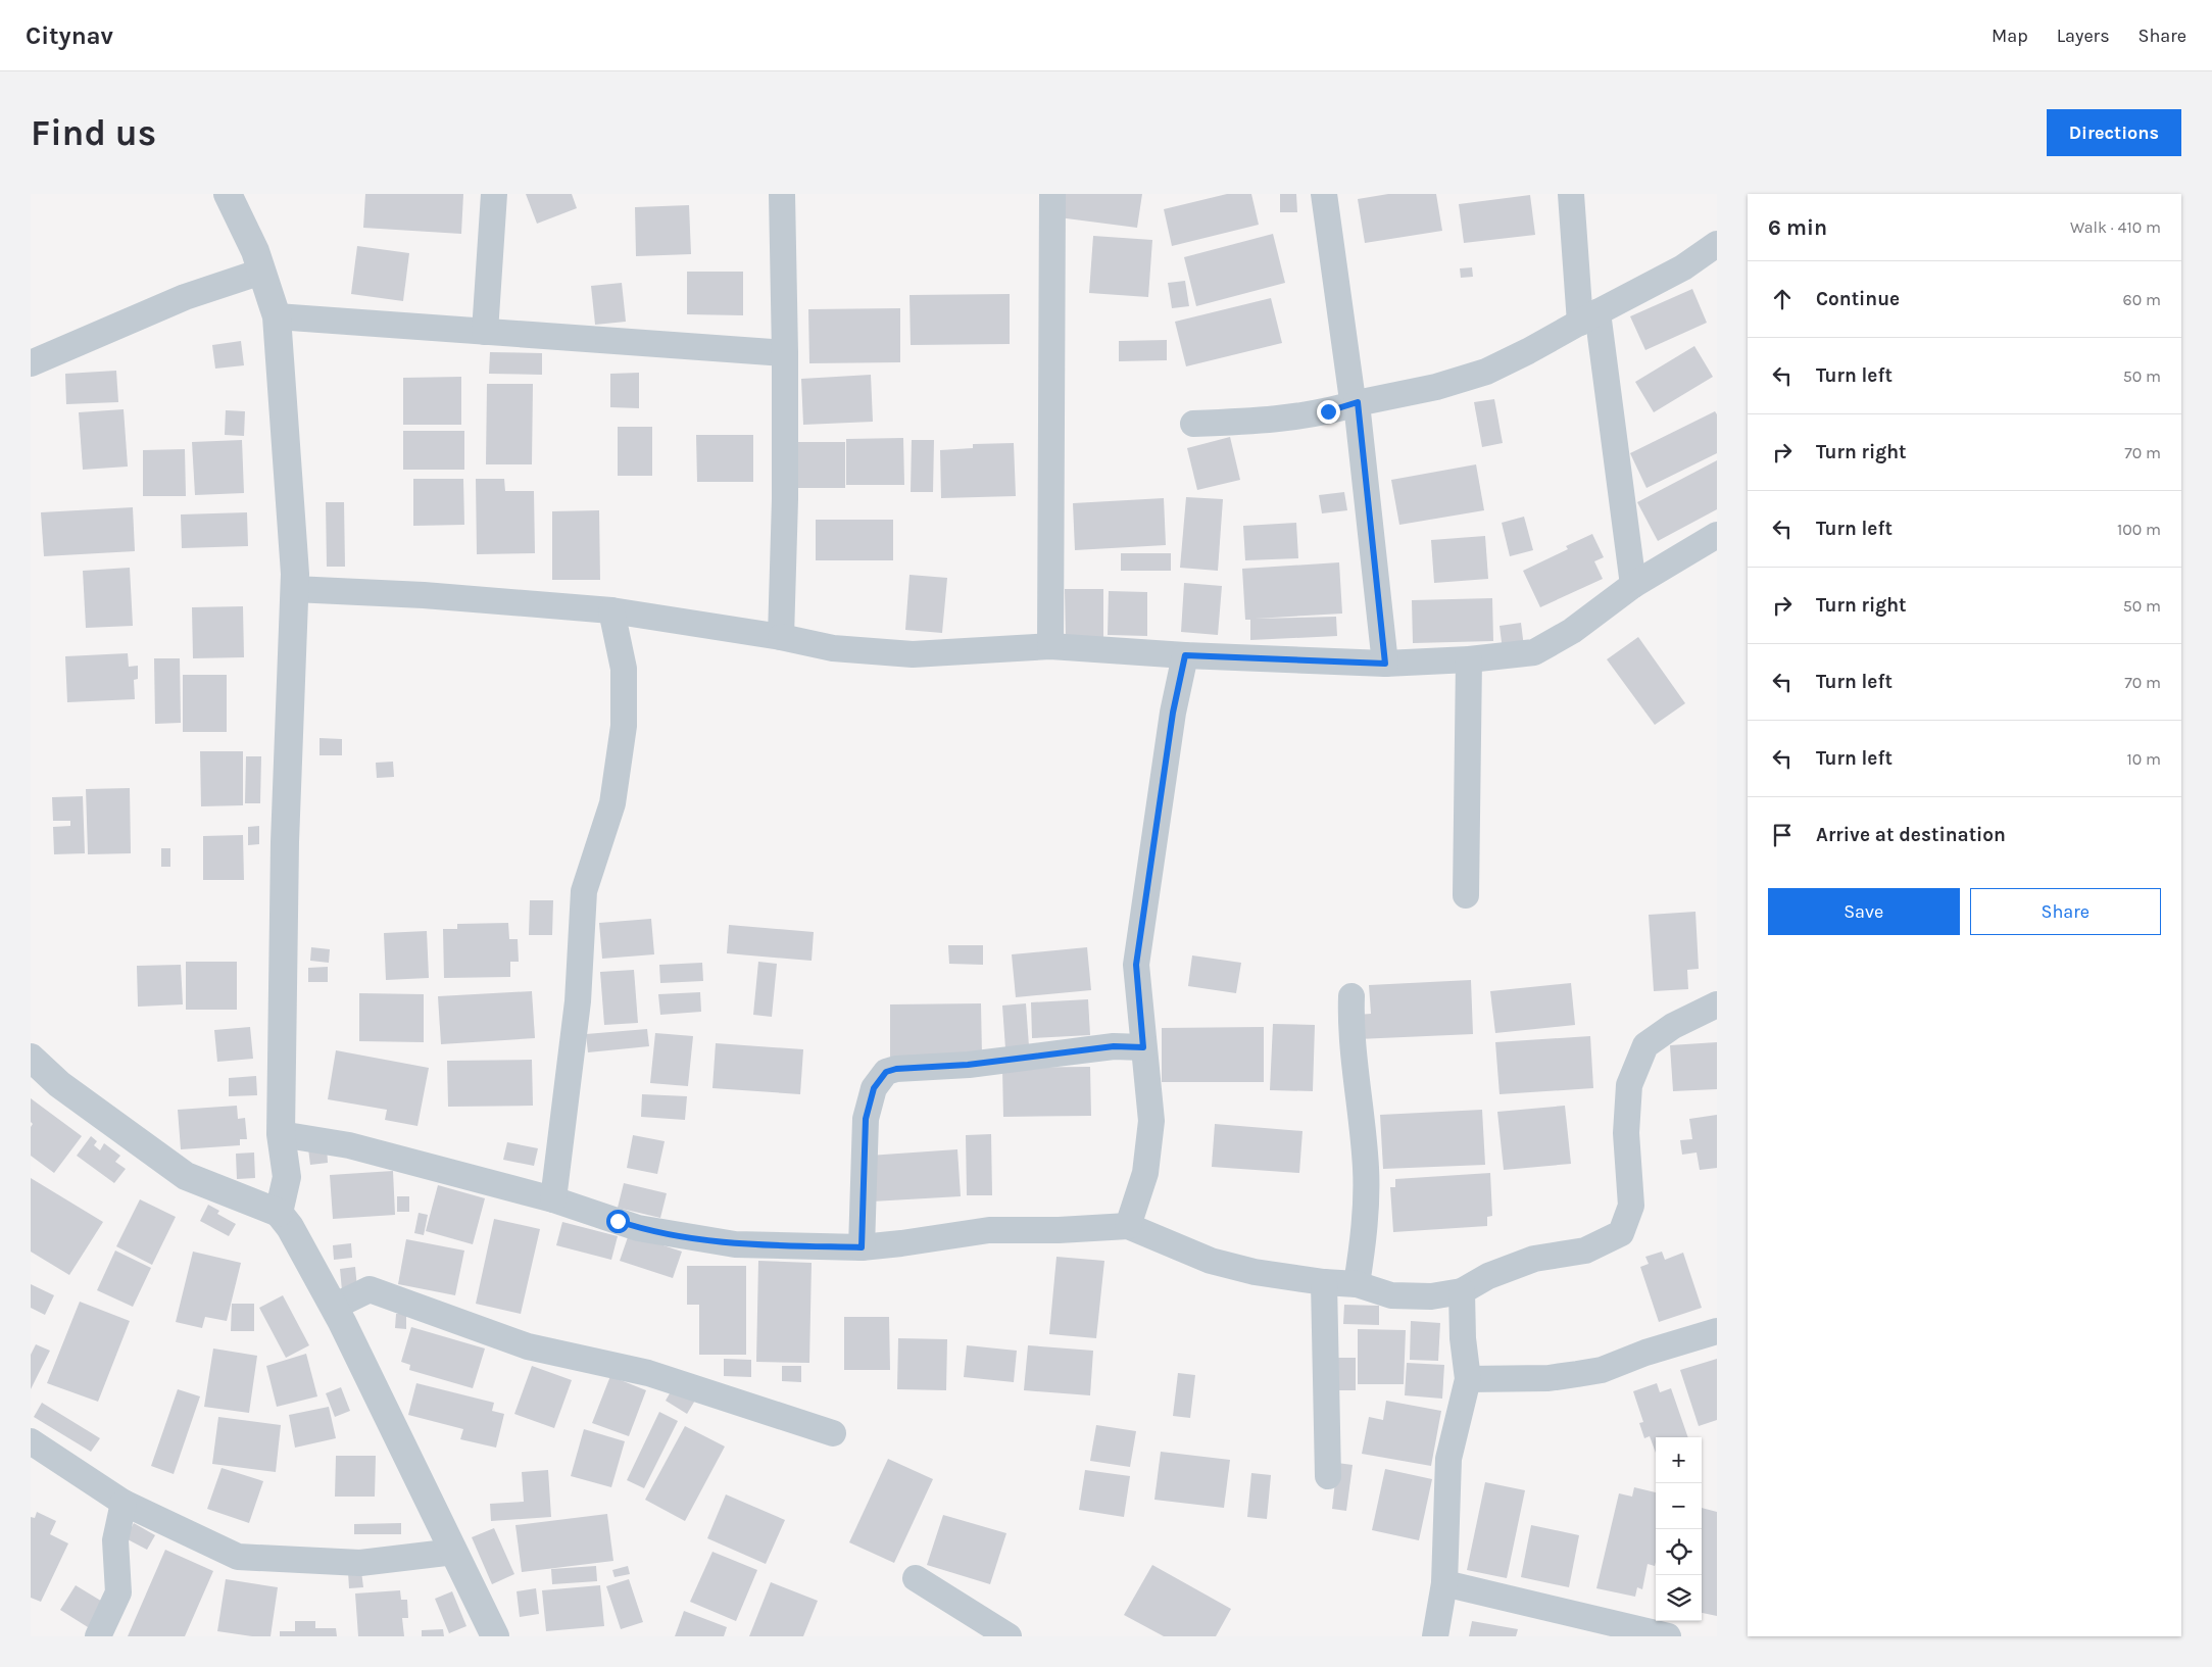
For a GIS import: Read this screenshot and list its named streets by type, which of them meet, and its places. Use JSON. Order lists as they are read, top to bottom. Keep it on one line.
{"page":{"header":"Citynav","nav":["Map","Layers","Share"],"buttons":["Directions",["Save","Share"]],"title":"Find us","heading":["6 min","Walk · 410 m"],"list":[["Continue","60 m"],["Turn left","50 m"],["Turn right","70 m"],["Turn left","100 m"],["Turn right","50 m"],["Turn left","70 m"],["Turn left","10 m"],"Arrive at destination"],"map_buttons":["+","−"]}}
